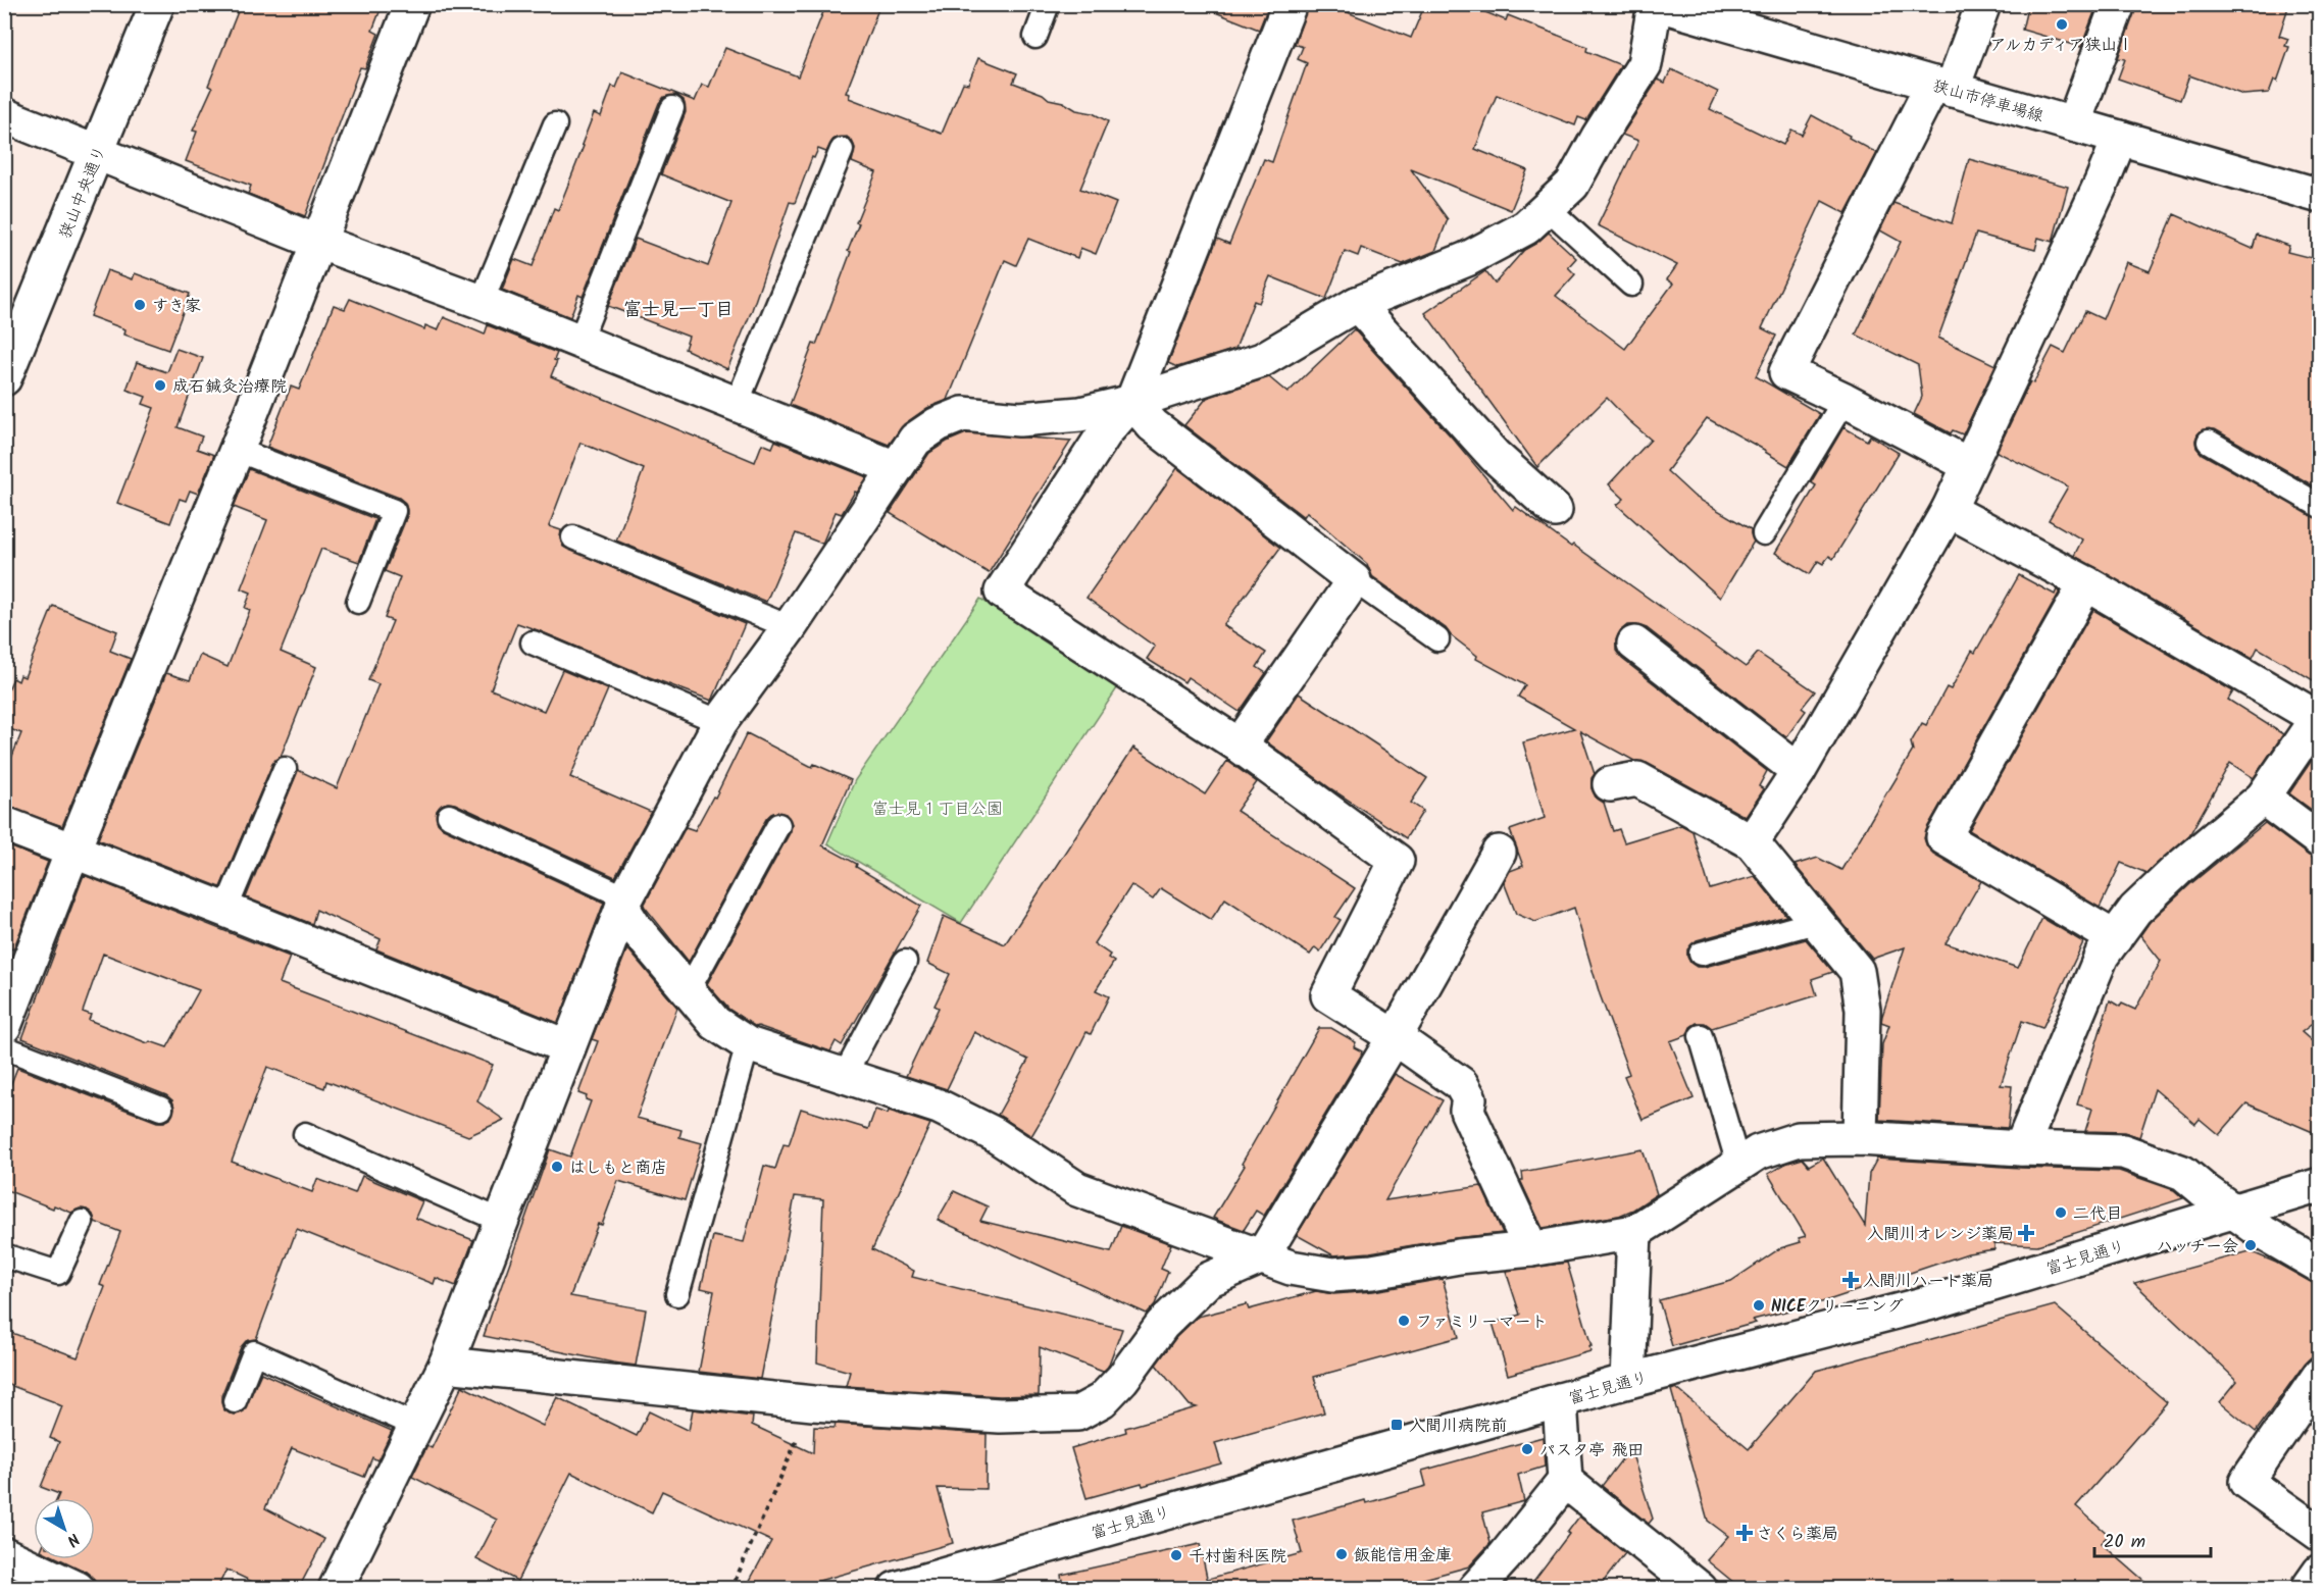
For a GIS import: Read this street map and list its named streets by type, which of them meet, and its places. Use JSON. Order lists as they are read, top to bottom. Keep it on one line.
{"streets":{"street":["狭山市停車場線","狭山中央通り","富士見通り"]},"districts":["富士見一丁目"],"parks":["富士見１丁目公園"],"places":{"other":["アルカディア狭山Ⅰ","すき家","成石鍼灸治療院","はしもと商店","二代目","ハッチー会","NICEクリーニング","ファミリーマート","パスタ亭 飛田","飯能信用金庫","千村歯科医院"],"health":["入間川オレンジ薬局","入間川ハート薬局","さくら薬局"],"transit":["入間川病院前"]},"scale_bar":"20 m","north":"bottom right"}
